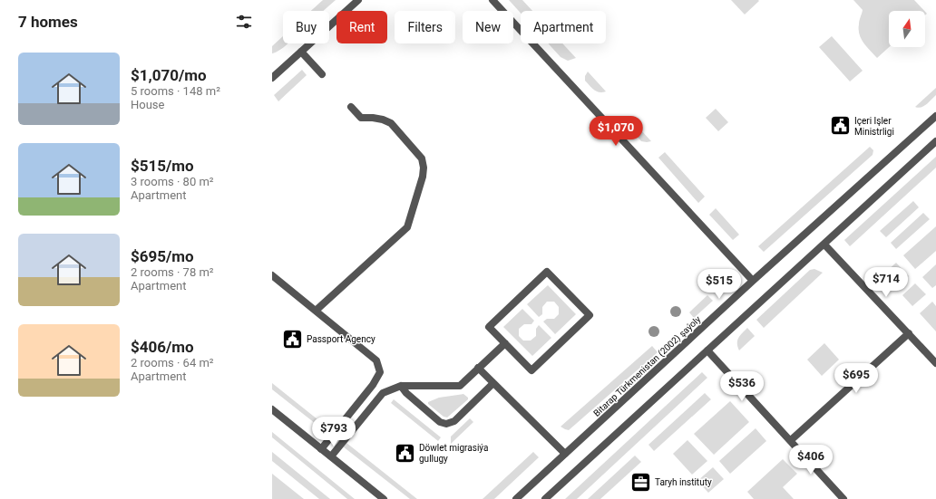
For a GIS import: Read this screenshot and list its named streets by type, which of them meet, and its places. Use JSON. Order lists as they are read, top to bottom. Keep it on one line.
{"streets":{"street":["Bitarap Türkmenistan (2002) şaýoly"]},"places":{"public building":["Içeri Işler Ministrligi","Passport Agency","Döwlet migrasiýa gullugy"],"office":["Taryh instituty"]},"north":"top","page":{"heading":"7 homes","chip":["Buy","Rent","Filters","New","Apartment"],"list":[{"name":"$1,070/mo","note":"5 rooms · 148 m² · House"},{"name":"$515/mo","note":"3 rooms · 80 m² · Apartment"},{"name":"$695/mo","note":"2 rooms · 78 m² · Apartment"},{"name":"$406/mo","note":"2 rooms · 64 m² · Apartment"}],"price":["$1,070","$714","$515","$695","$536","$793","$406"]}}
